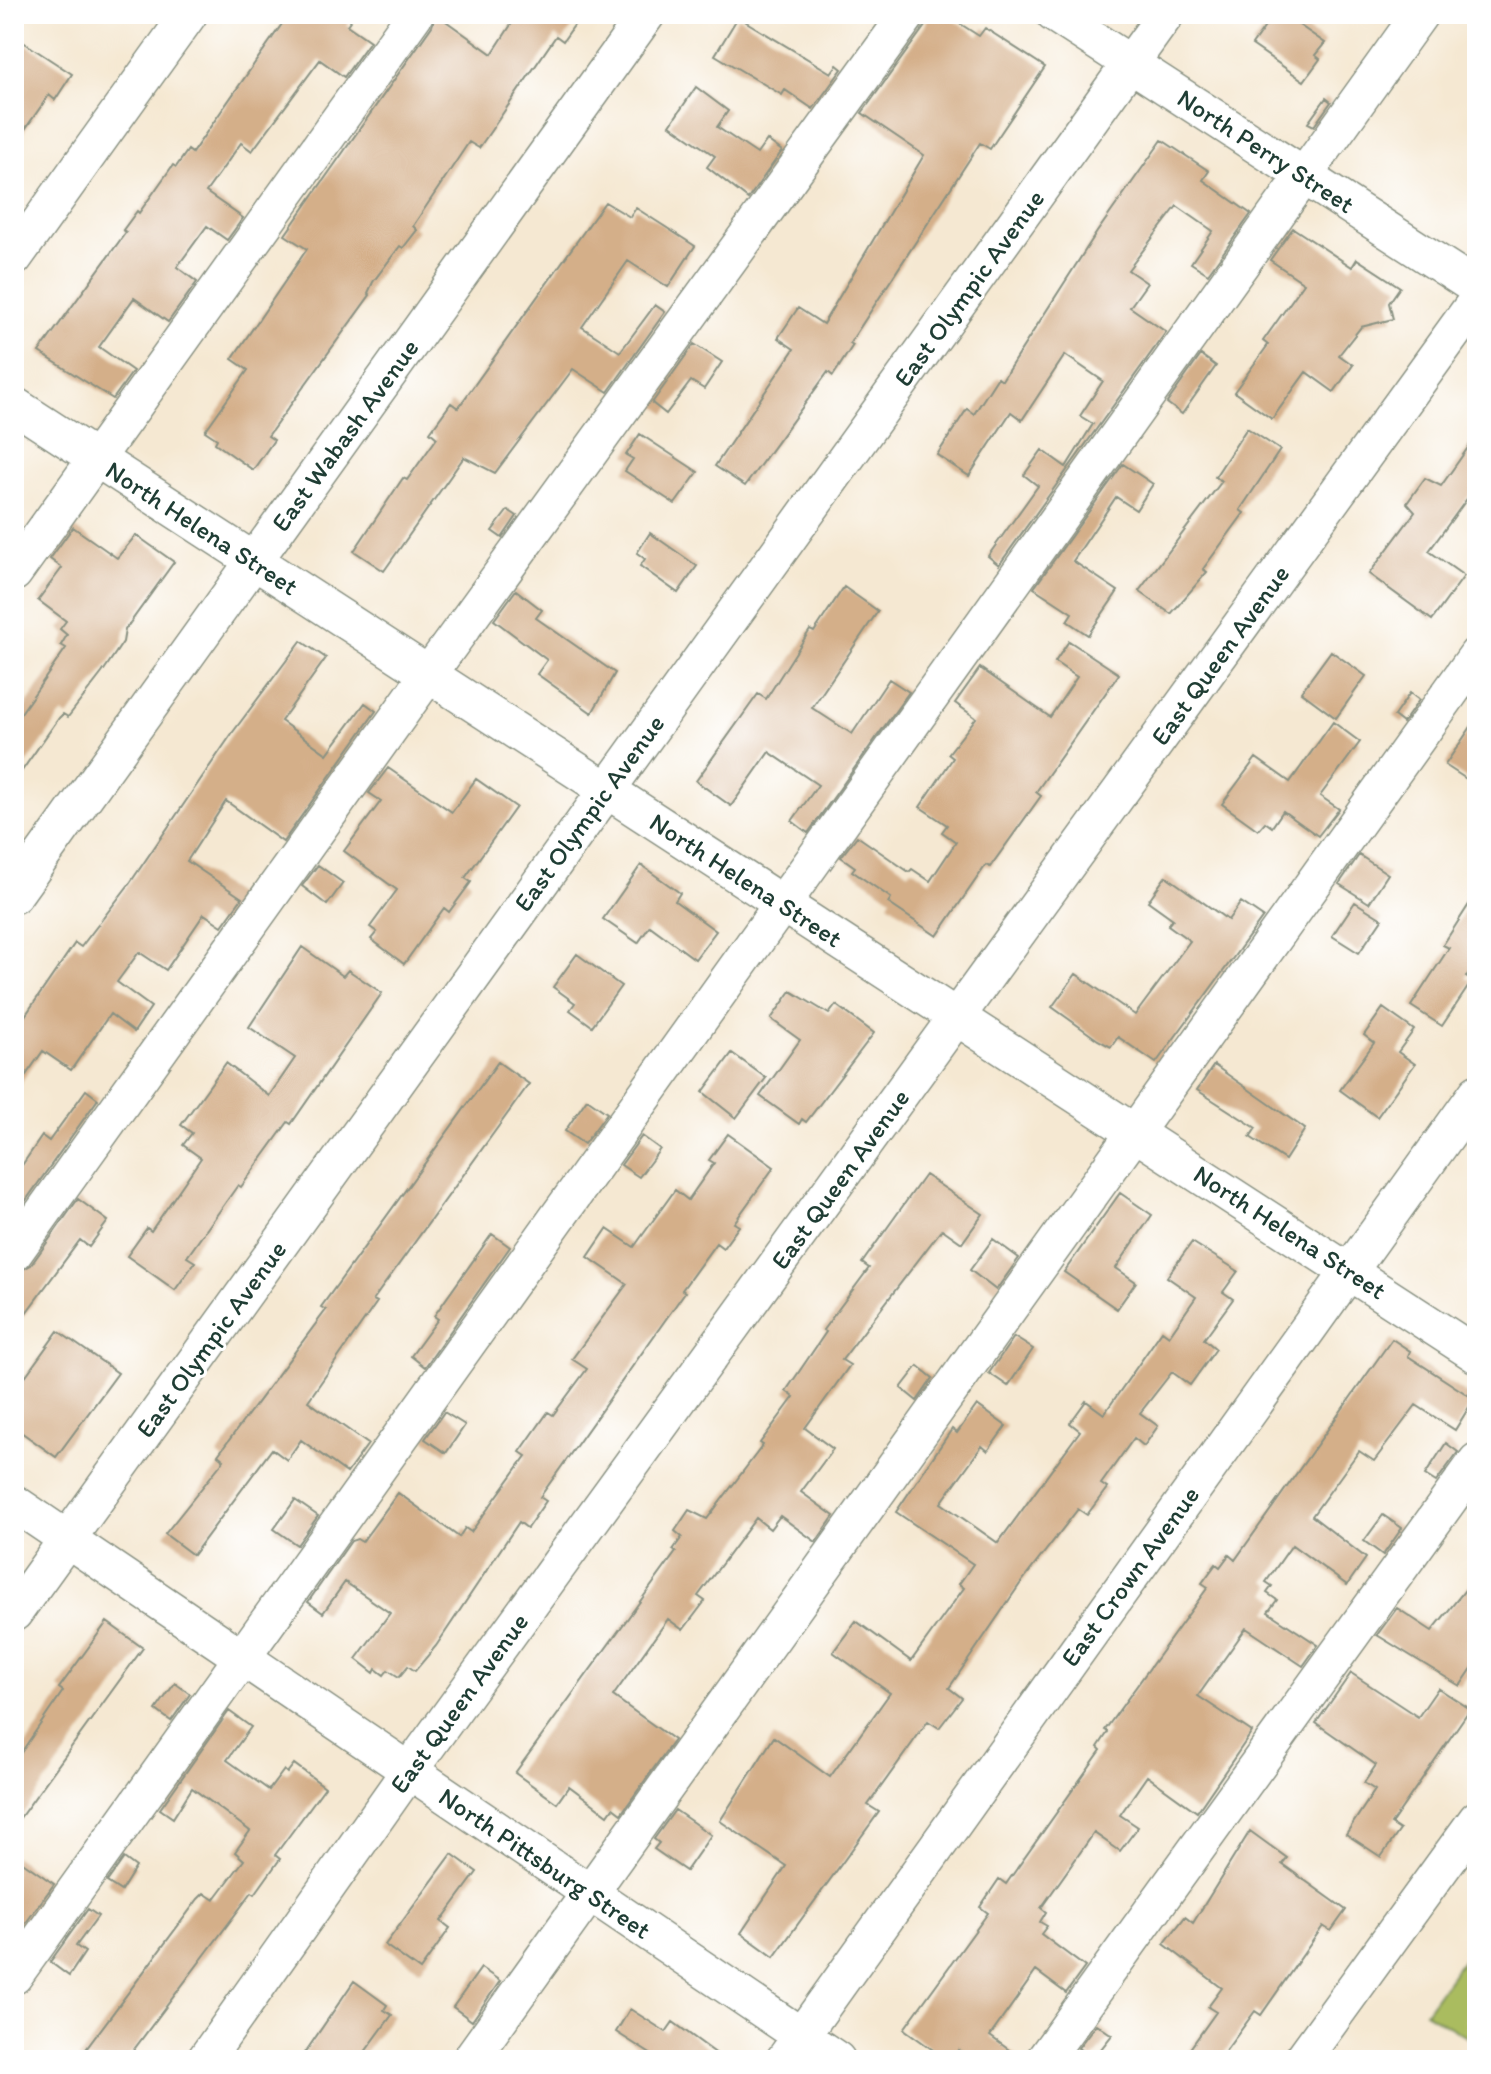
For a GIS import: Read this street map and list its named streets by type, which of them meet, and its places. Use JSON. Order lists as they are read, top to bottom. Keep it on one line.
{"streets":{"street":["North Perry Street","East Olympic Avenue","East Wabash Avenue","North Helena Street","East Queen Avenue","East Crown Avenue","North Pittsburg Street"]},"crossings":[["North Perry Street","East Olympic Avenue"],["East Olympic Avenue","North Helena Street"],["East Olympic Avenue","North Pittsburg Street"],["East Wabash Avenue","North Helena Street"],["North Helena Street","East Queen Avenue"],["North Helena Street","East Crown Avenue"],["East Queen Avenue","North Pittsburg Street"],["East Crown Avenue","North Pittsburg Street"]]}
